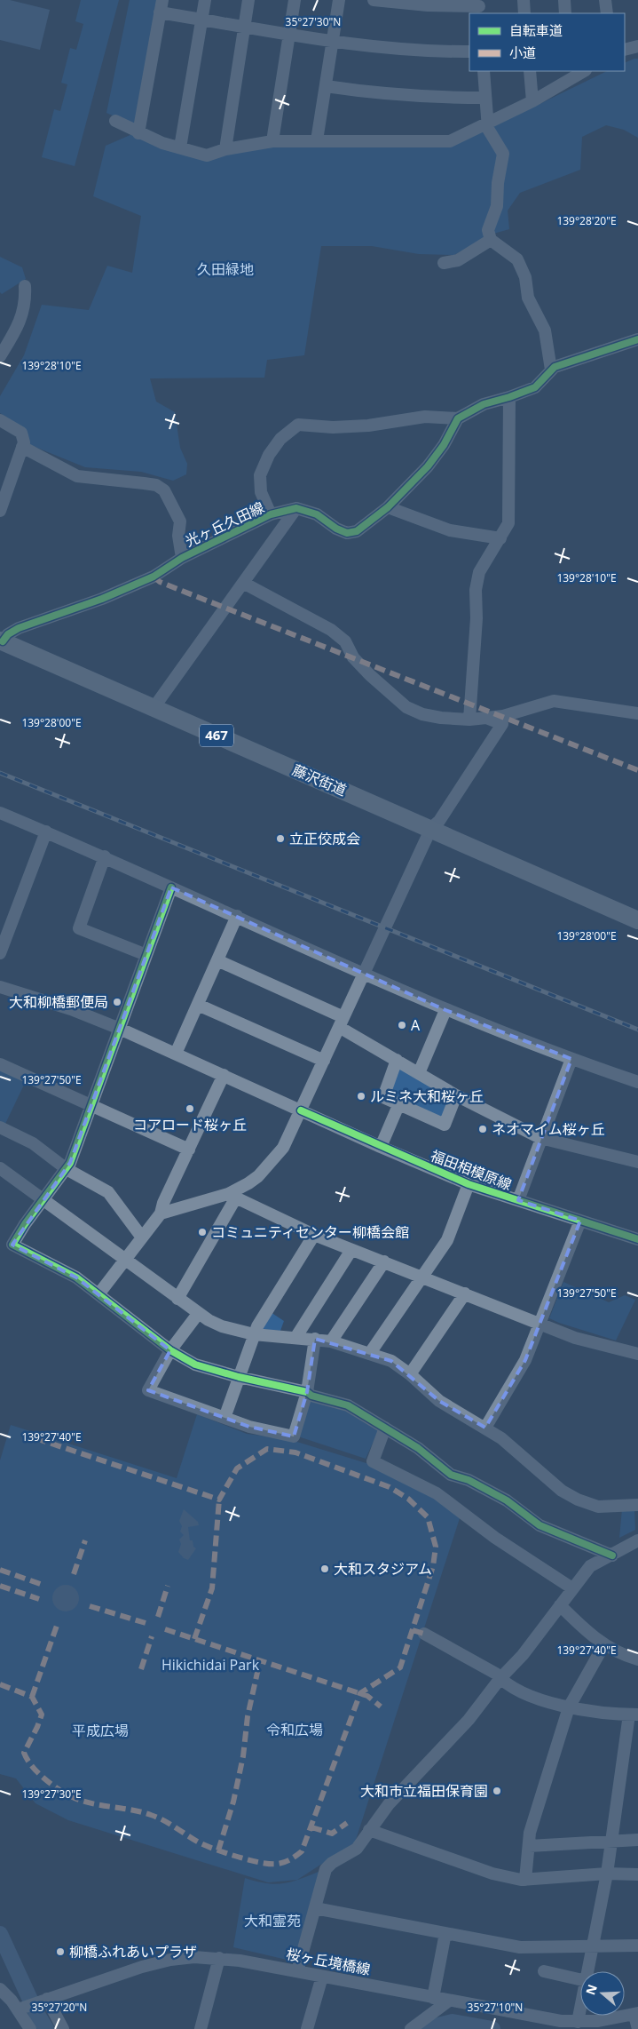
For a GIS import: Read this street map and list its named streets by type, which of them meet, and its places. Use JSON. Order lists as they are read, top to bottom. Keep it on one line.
{"streets":{"highway":["467","藤沢街道"],"street":["光ヶ丘久田線","福田相模原線","桜ヶ丘境橋線"]},"crossings":[["光ヶ丘久田線","藤沢街道"]],"parks":["久田緑地","Hikichidai Park","令和広場","平成広場","大和霊苑"],"places":["立正佼成会","大和柳橋郵便局","A","ルミネ大和桜ヶ丘","コアロード桜ヶ丘","ネオマイム桜ヶ丘","コミュニティセンター柳橋会館","大和スタジアム","大和市立福田保育園","柳橋ふれあいプラザ"],"legend":["自転車道","小道"],"north":"left","coordinates":["35°27'30\"N","139°28'20\"E","139°28'10\"E","139°28'00\"E","139°27'50\"E","139°27'40\"E","139°27'30\"E","35°27'20\"N","35°27'10\"N"]}
